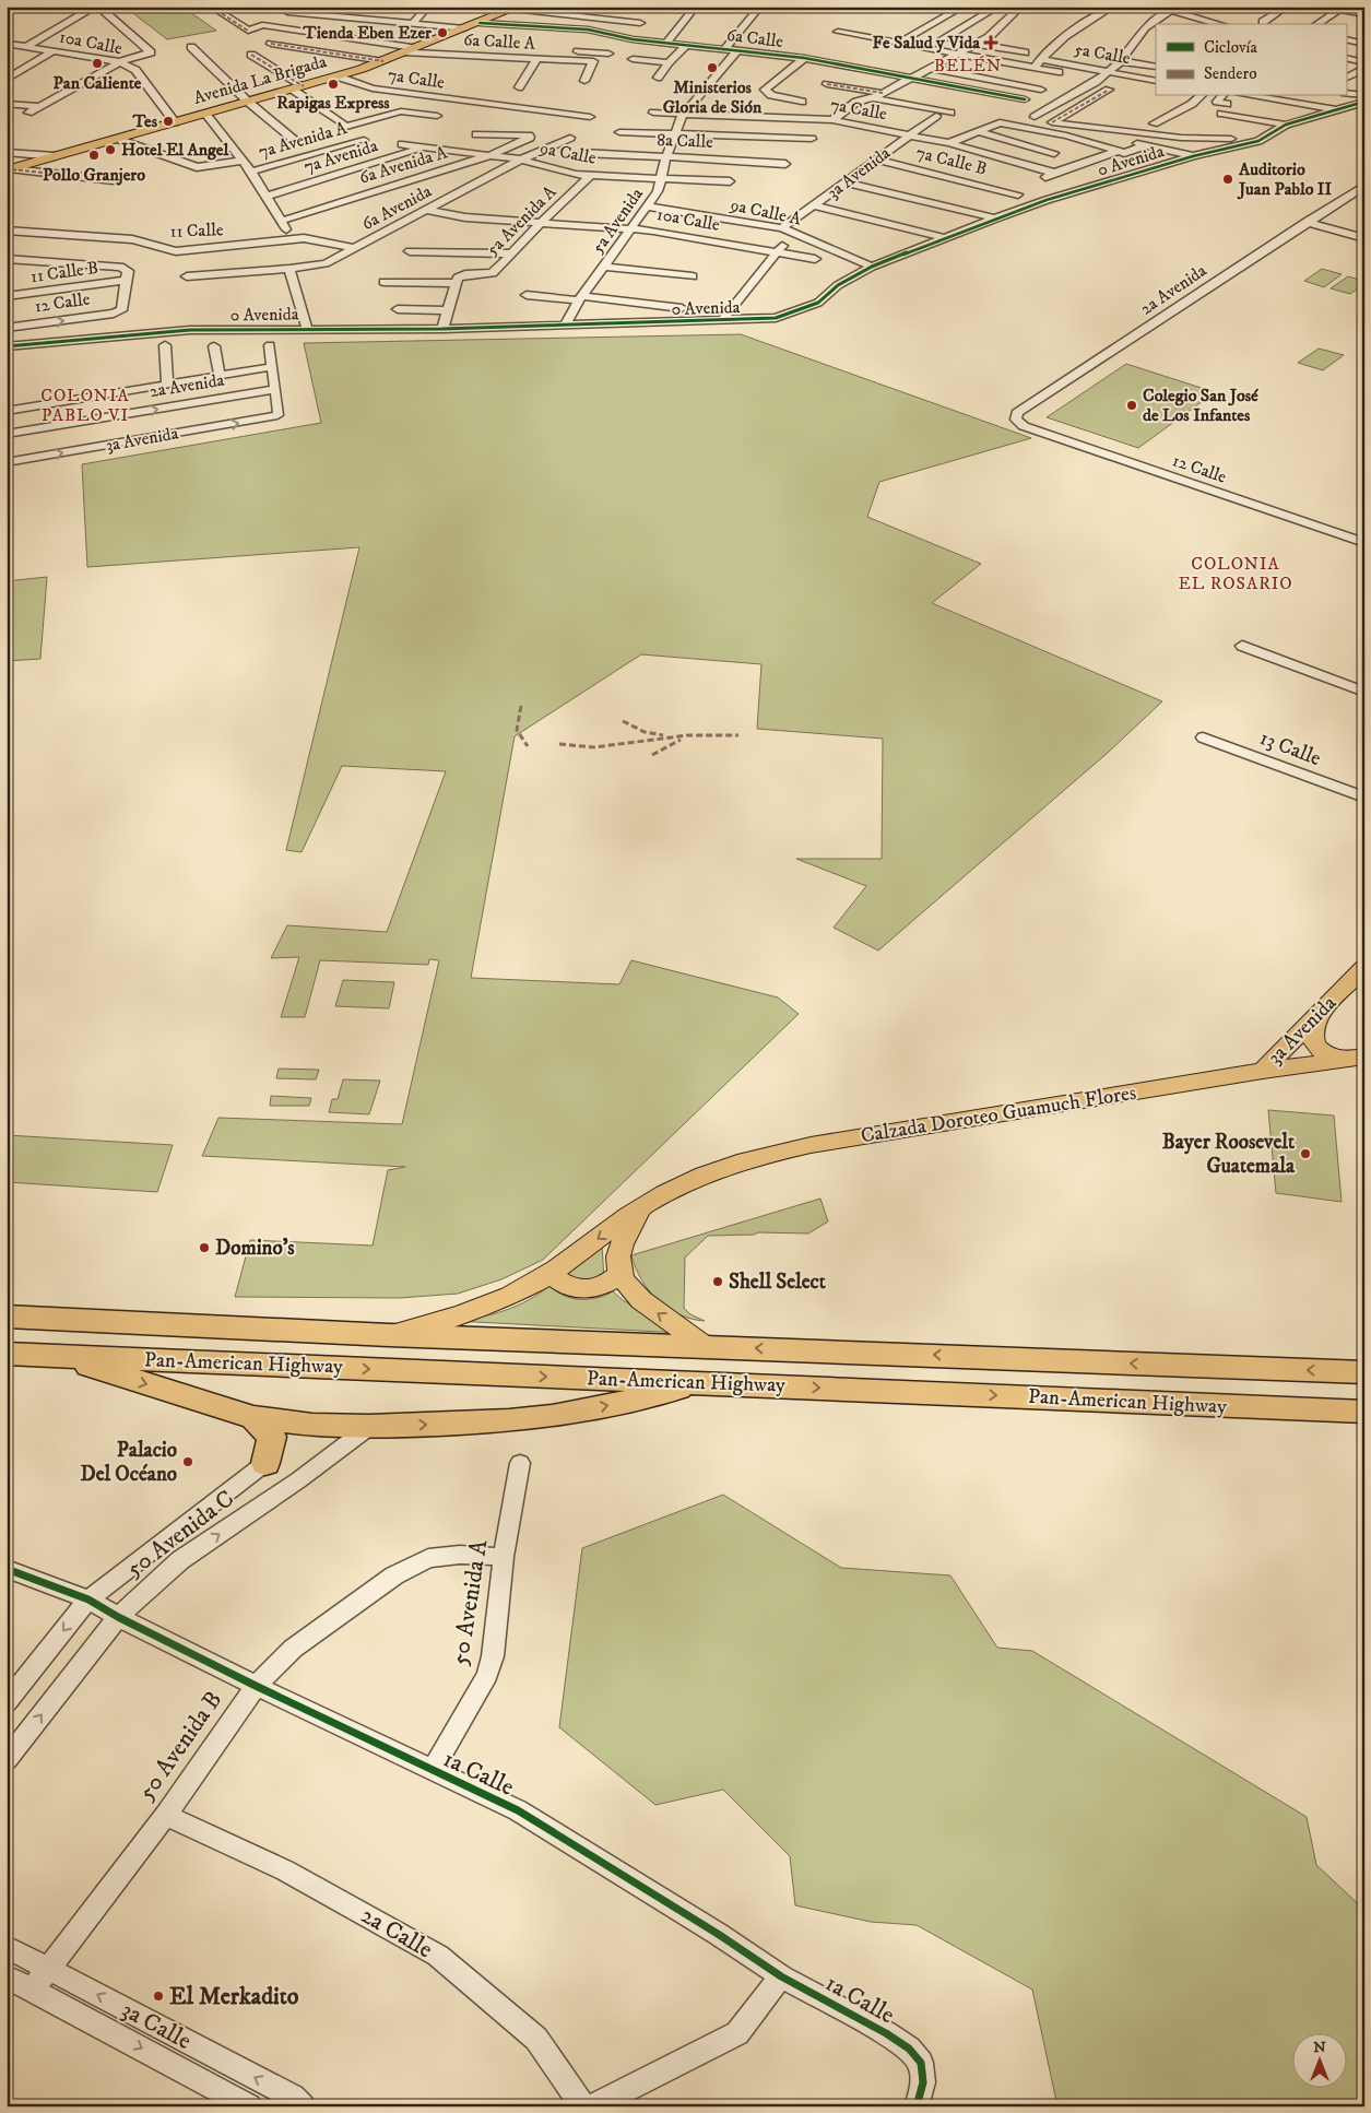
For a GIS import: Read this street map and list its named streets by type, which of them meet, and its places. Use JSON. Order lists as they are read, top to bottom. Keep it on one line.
{"streets":{"highway":["Pan-American Highway"],"main road":["Avenida La Brigada","3a Avenida","Calzada Doroteo Guamuch Flores"],"street":["6a Calle","6a Calle A","10a Calle","5a Calle","7a Calle","7a Avenida A","8a Calle","9a Calle","7a Avenida","7a Calle B","0 Avenida","6a Avenida A","6a Avenida","9a Calle A","5a Avenida A","5a Avenida","11 Calle","11 Calle B","2a Avenida","12 Calle","13 Calle","50 Avenida C","50 Avenida A","50 Avenida B","1a Calle","2a Calle","3a Calle"]},"crossings":[["6a Calle","Avenida La Brigada"],["6a Calle","5a Avenida"],["6a Calle A","Avenida La Brigada"],["10a Calle","Avenida La Brigada"],["10a Calle","6a Avenida"],["10a Calle","5a Avenida A"],["10a Calle","5a Avenida"],["7a Calle","Avenida La Brigada"],["7a Calle","3a Avenida"],["7a Calle","5a Avenida"],["8a Calle","5a Avenida"],["9a Calle","7a Avenida"],["9a Calle","6a Avenida A"],["9a Calle","6a Avenida"],["9a Calle","5a Avenida A"],["9a Calle","5a Avenida"],["7a Calle B","3a Avenida"],["0 Avenida","9a Calle A"],["0 Avenida","5a Avenida"],["3a Avenida","9a Calle A"],["3a Avenida","2a Avenida"],["3a Avenida","Calzada Doroteo Guamuch Flores"],["6a Avenida","11 Calle"],["9a Calle A","5a Avenida"],["11 Calle B","12 Calle"],["2a Avenida","12 Calle"],["Calzada Doroteo Guamuch Flores","Pan-American Highway"],["50 Avenida C","1a Calle"],["50 Avenida A","50 Avenida B"],["50 Avenida A","1a Calle"],["50 Avenida B","1a Calle"],["50 Avenida B","2a Calle"],["50 Avenida B","3a Calle"]],"districts":["BELÉN","COLONIA PABLO VI","COLONIA EL ROSARIO"],"places":{"other":["Tienda Eben Ezer","Pan Caliente","Ministerios Gloria de Sión","Rapigas Express","Tes","Hotel El Angel","Pollo Granjero","Auditorio Juan Pablo II","Colegio San José de Los Infantes","Bayer Roosevelt Guatemala","Domino's","Shell Select","Palacio Del Océano","El Merkadito"],"health":["Fe Salud y Vida"]},"legend":["Ciclovía","Sendero"],"north":"top"}
